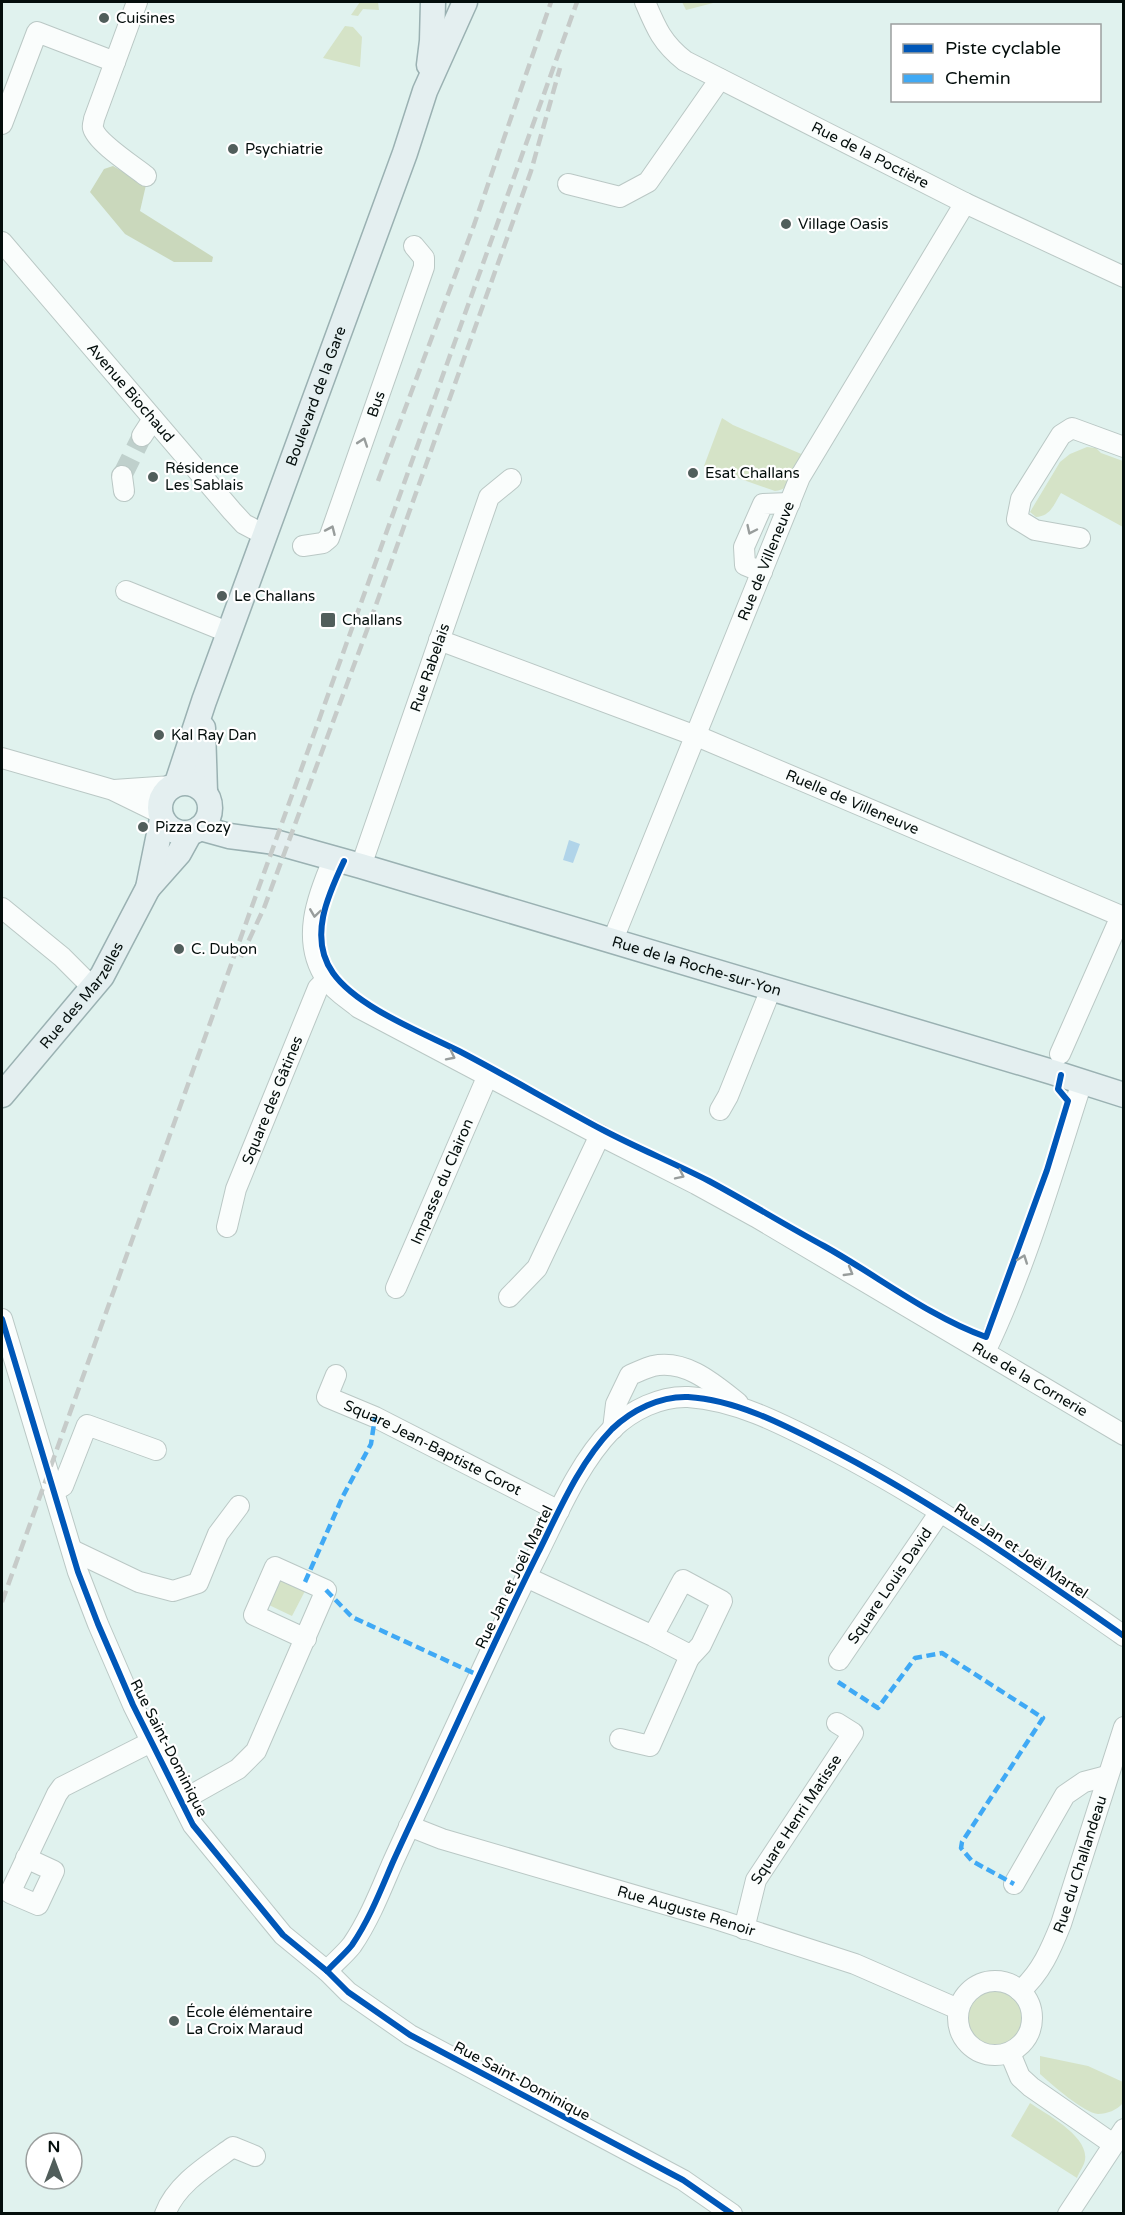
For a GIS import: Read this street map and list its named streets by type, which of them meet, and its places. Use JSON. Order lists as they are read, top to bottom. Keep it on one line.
{"streets":{"main road":["Boulevard de la Gare","Rue de la Roche-sur-Yon","Rue des Marzelles"],"street":["Rue de la Poctière","Avenue Biochaud","Bus","Rue de Villeneuve","Rue Rabelais","Ruelle de Villeneuve","Square des Gâtines","Impasse du Clairon","Rue de la Cornerie","Square Jean-Baptiste Corot","Rue Jan et Joël Martel","Square Louis David","Rue Saint-Dominique","Square Henri Matisse","Rue du Challandeau","Rue Auguste Renoir"]},"crossings":[["Rue de la Poctière","Rue de Villeneuve"],["Avenue Biochaud","Boulevard de la Gare"],["Boulevard de la Gare","Rue de la Roche-sur-Yon"],["Boulevard de la Gare","Rue des Marzelles"],["Rue de Villeneuve","Ruelle de Villeneuve"],["Rue de Villeneuve","Rue de la Roche-sur-Yon"],["Rue Rabelais","Ruelle de Villeneuve"],["Rue Rabelais","Rue de la Roche-sur-Yon"],["Rue de la Roche-sur-Yon","Rue des Marzelles"],["Rue de la Roche-sur-Yon","Rue de la Cornerie"],["Square des Gâtines","Rue de la Cornerie"],["Impasse du Clairon","Rue de la Cornerie"],["Square Jean-Baptiste Corot","Rue Jan et Joël Martel"],["Rue Jan et Joël Martel","Square Louis David"],["Rue Jan et Joël Martel","Rue Saint-Dominique"],["Rue Jan et Joël Martel","Rue Auguste Renoir"],["Square Henri Matisse","Rue Auguste Renoir"],["Rue du Challandeau","Rue Auguste Renoir"]],"one_way":["Bus","Rue de la Cornerie"],"places":{"other":["Cuisines","Psychiatrie","Village Oasis","Esat Challans","Résidence Les Sablais","Le Challans","Kal Ray Dan","Pizza Cozy","C. Dubon","École élémentaire La Croix Maraud"],"transit":["Challans"]},"legend":["Piste cyclable","Chemin"],"north":"top"}
